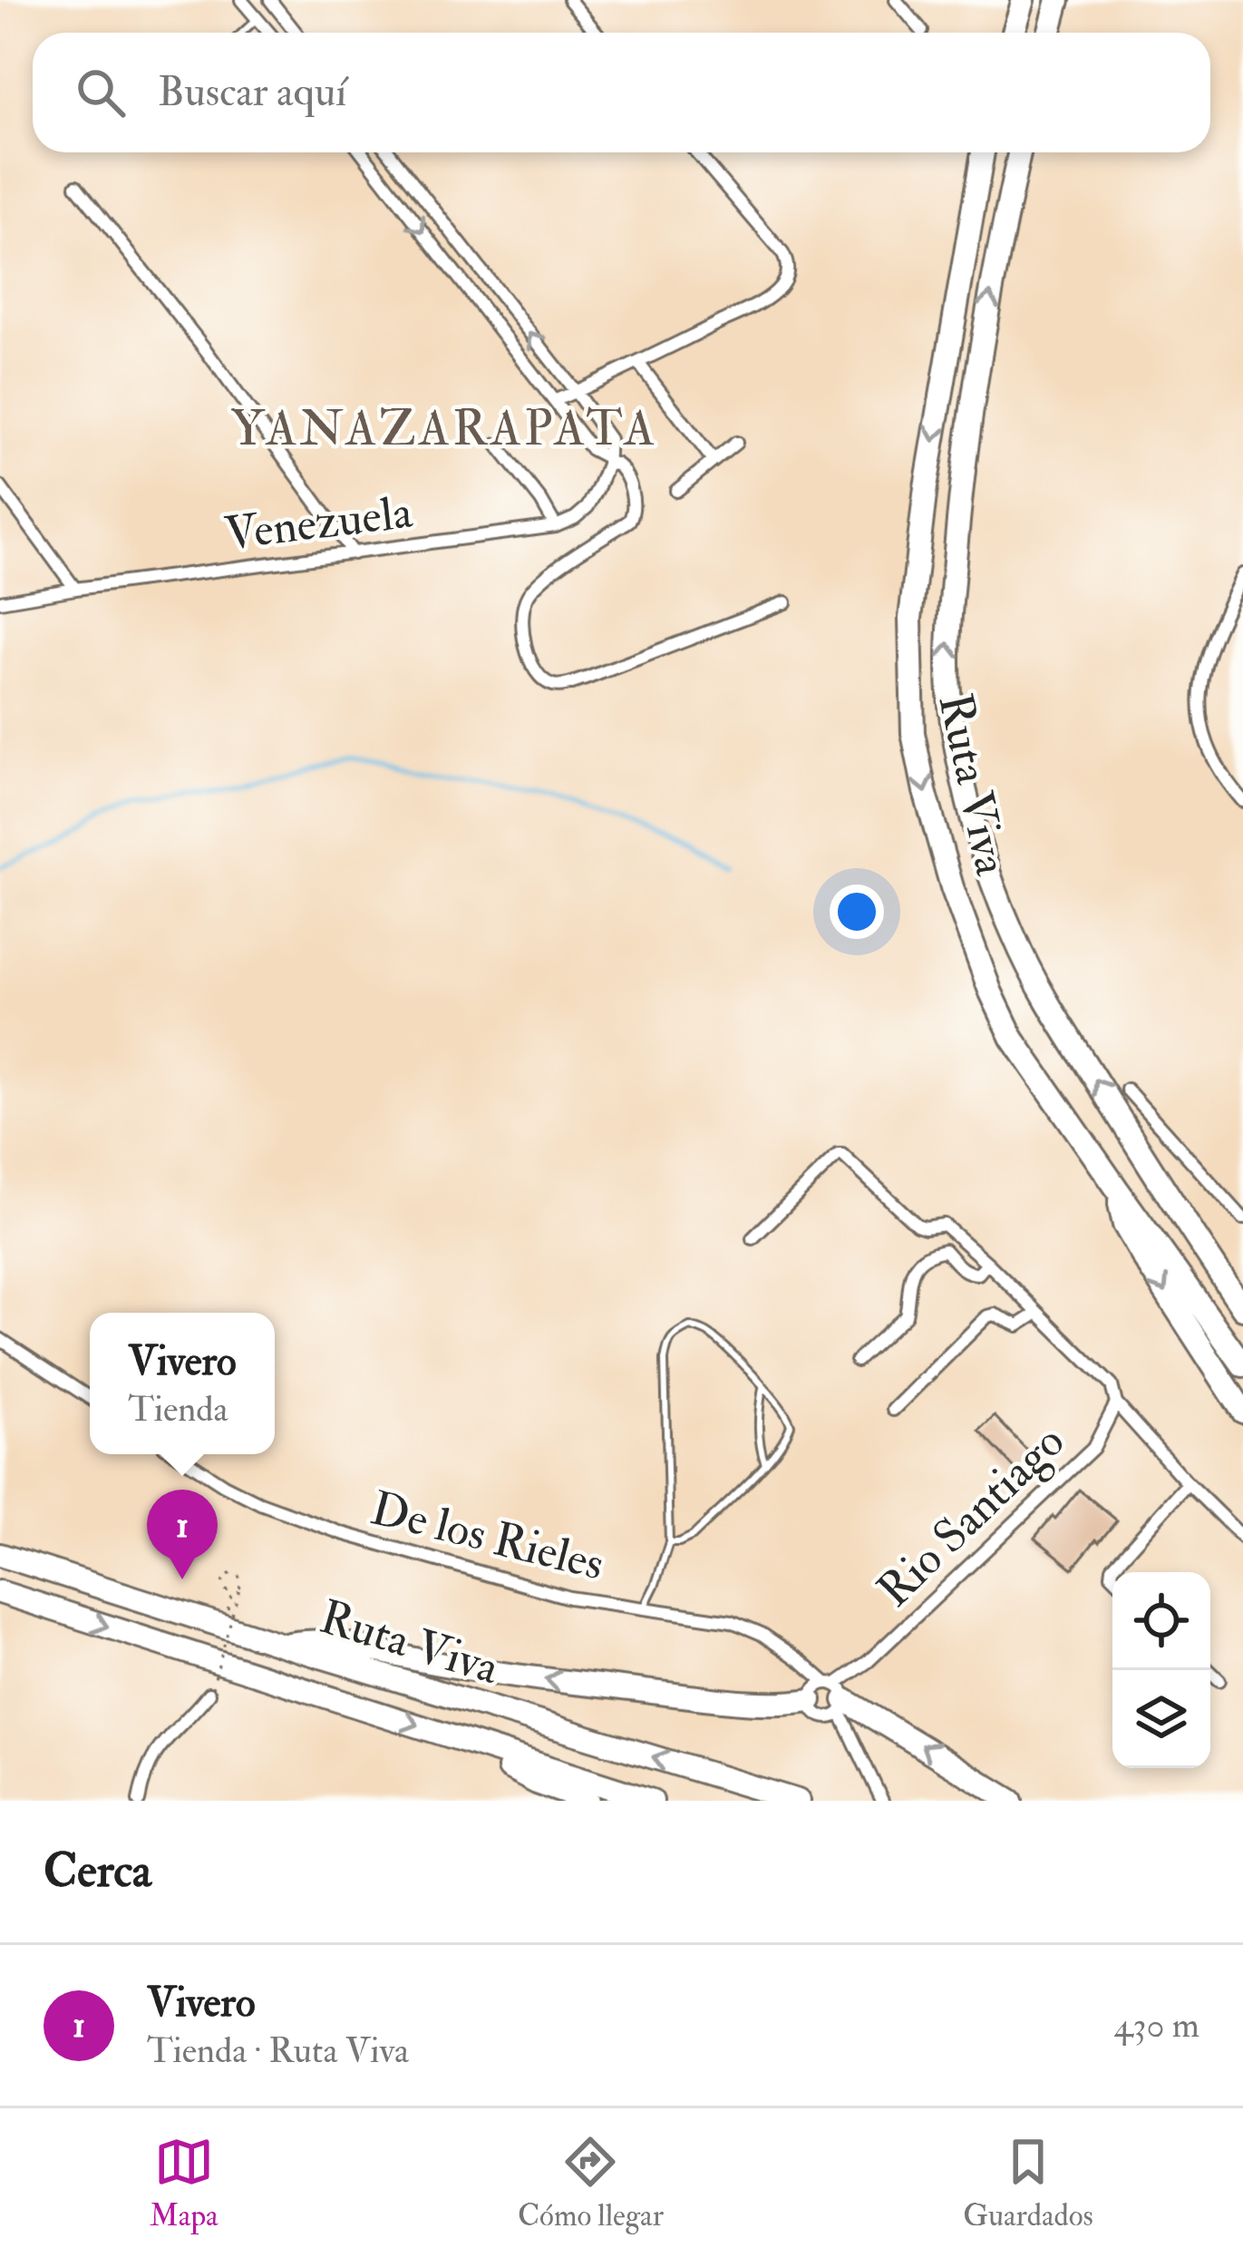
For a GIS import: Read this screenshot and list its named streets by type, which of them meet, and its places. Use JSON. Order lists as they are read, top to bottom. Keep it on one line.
{"streets":{"highway":["Ruta Viva"],"street":["Venezuela","Rio Santiago","De los Rieles"]},"crossings":[["Rio Santiago","De los Rieles"]],"districts":["YANAZARAPATA"],"page":{"search":"Buscar aquí","popup":["Vivero","Tienda"],"pins":"1","heading":"Cerca","list":[{"mark":"1","name":"Vivero","note":"Tienda · Ruta Viva","value":"430 m"}],"nav":["Mapa","Cómo llegar","Guardados"]}}
